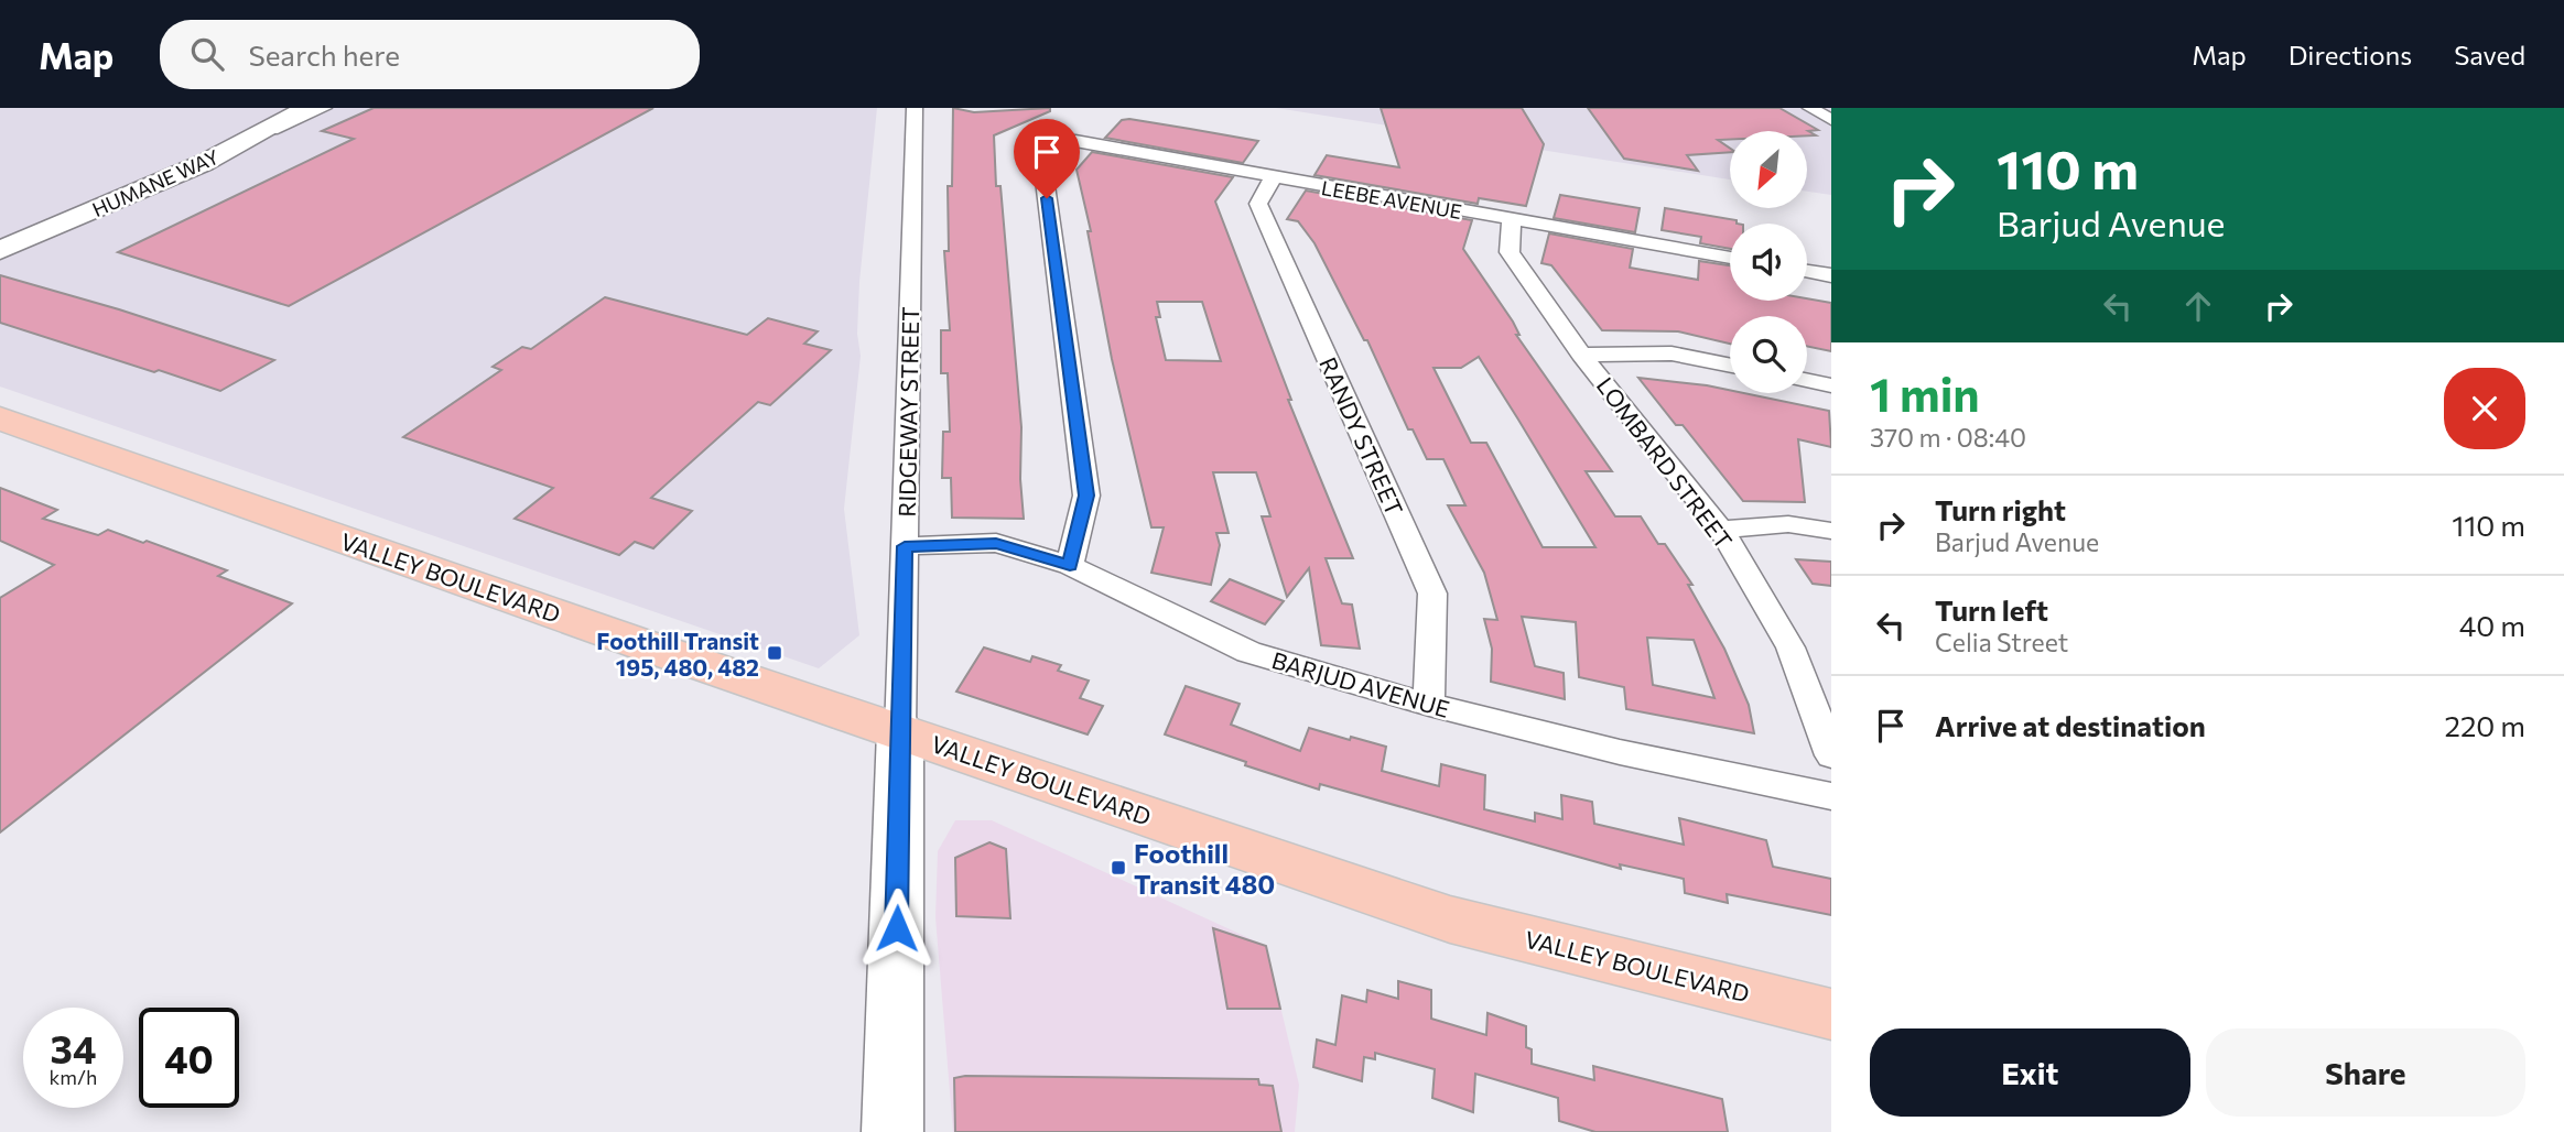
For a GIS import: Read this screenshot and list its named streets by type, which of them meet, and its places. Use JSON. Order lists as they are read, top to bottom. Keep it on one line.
{"streets":{"main road":["VALLEY BOULEVARD"],"street":["HUMANE WAY","LEEBE AVENUE","RIDGEWAY STREET","RANDY STREET","LOMBARD STREET","BARJUD AVENUE"]},"crossings":[["LEEBE AVENUE","RANDY STREET"],["LEEBE AVENUE","LOMBARD STREET"],["LEEBE AVENUE","BARJUD AVENUE"],["RIDGEWAY STREET","VALLEY BOULEVARD"],["RIDGEWAY STREET","BARJUD AVENUE"],["RANDY STREET","BARJUD AVENUE"]],"places":{"transit":["Foothill Transit 195, 480, 482","Foothill Transit 480"]},"north":"bottom left","page":{"header":"Map","search":"Search here","nav":["Map","Directions","Saved"],"turn":["110 m","Barjud Avenue"],"heading":["1 min","370 m · 08:40"],"list":[{"name":"Turn right","note":"Barjud Avenue","value":"110 m"},{"name":"Turn left","note":"Celia Street","value":"40 m"},{"name":"Arrive at destination","value":"220 m"}],"speed":"34 km/h","limit":"40","buttons":["Exit","Share"]}}
